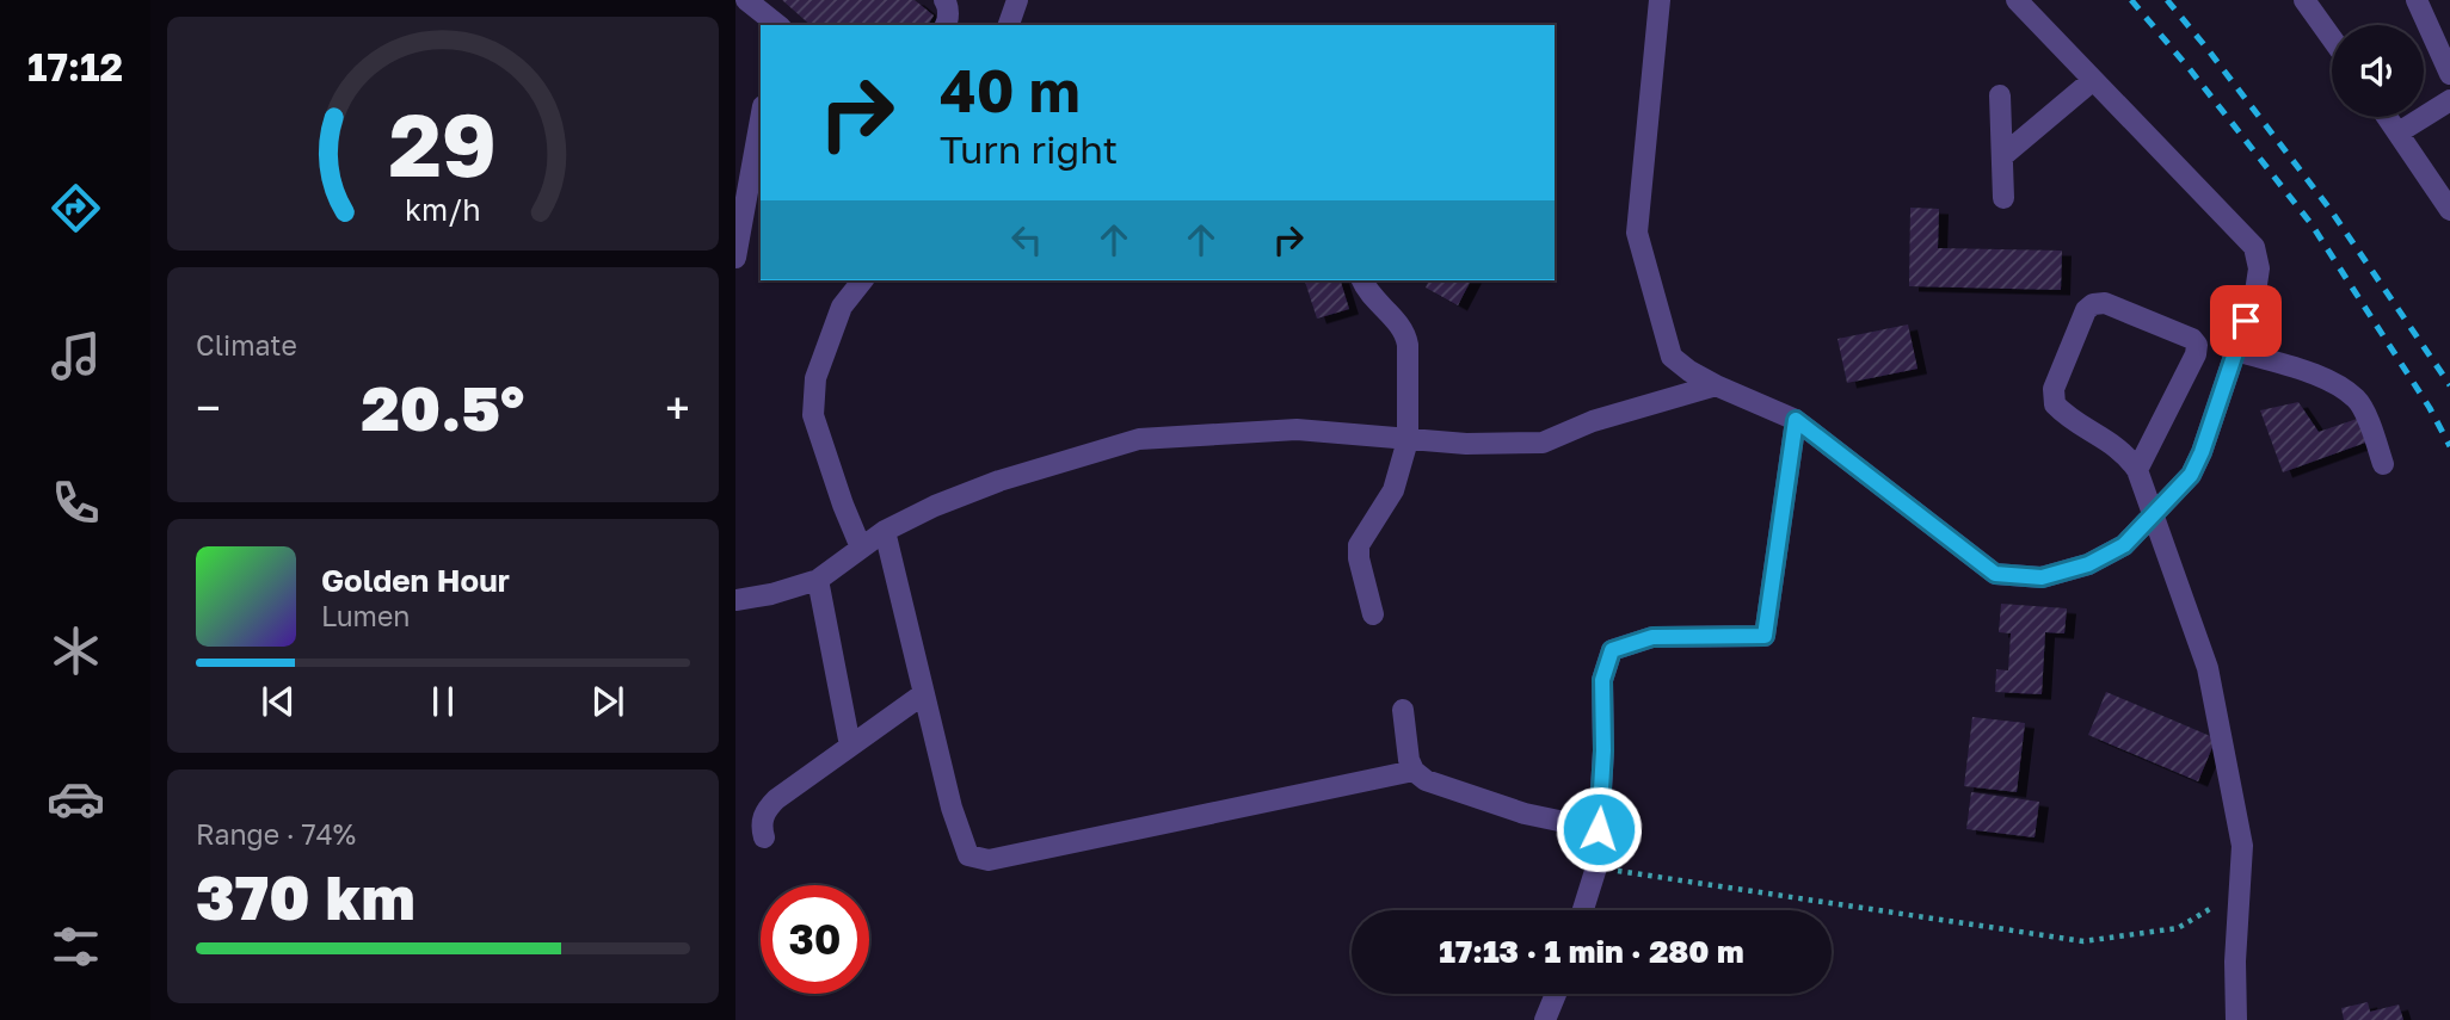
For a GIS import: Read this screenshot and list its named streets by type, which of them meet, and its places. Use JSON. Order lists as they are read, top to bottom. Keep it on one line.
{"page":{"tabs":"17:12","turn":["40 m","Turn right"],"tile":["Climate",["Range · 74%","370 km"]],"heat":["−","20.5°","+"],"song":["Golden Hour","Lumen"],"limit":"30","trip":"17:13 · 1 min · 280 m","gauge":["29","km/h"]}}
